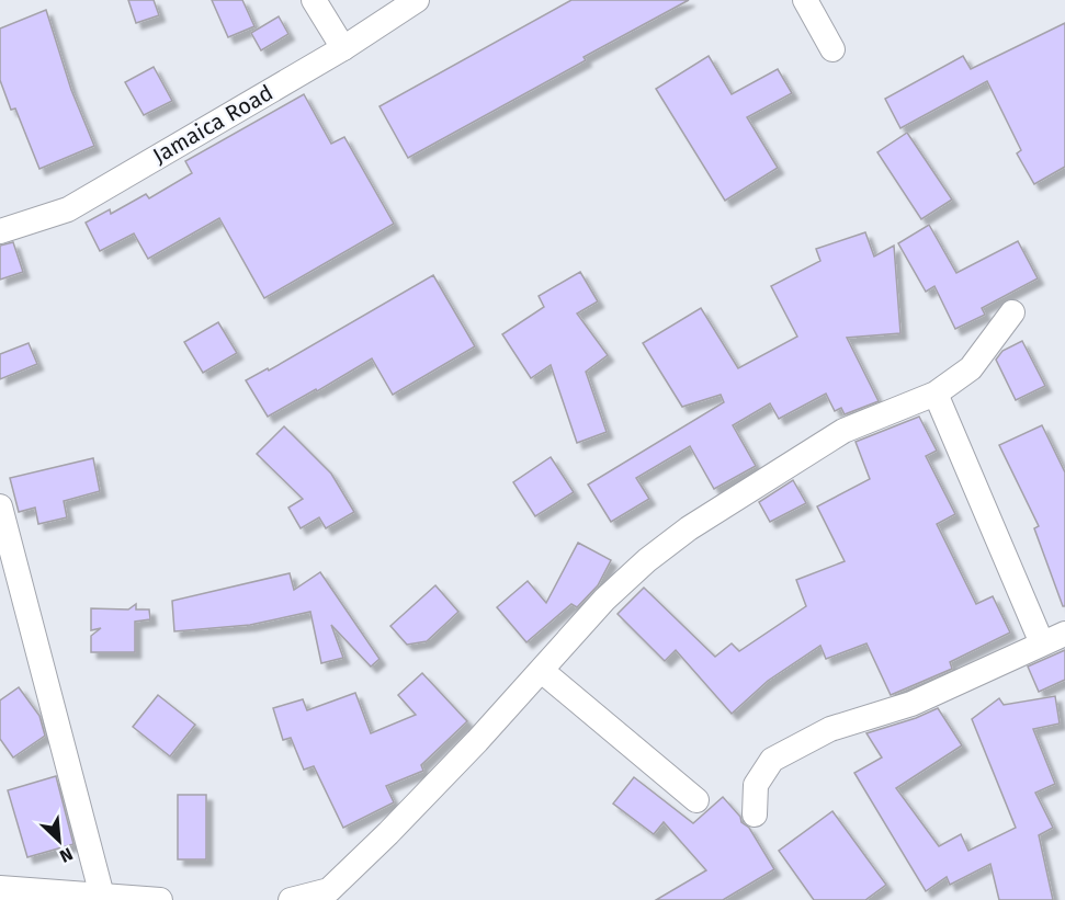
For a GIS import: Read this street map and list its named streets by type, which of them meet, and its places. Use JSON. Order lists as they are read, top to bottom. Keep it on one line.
{"streets":{"street":["Jamaica Road"]},"north":"bottom right"}
